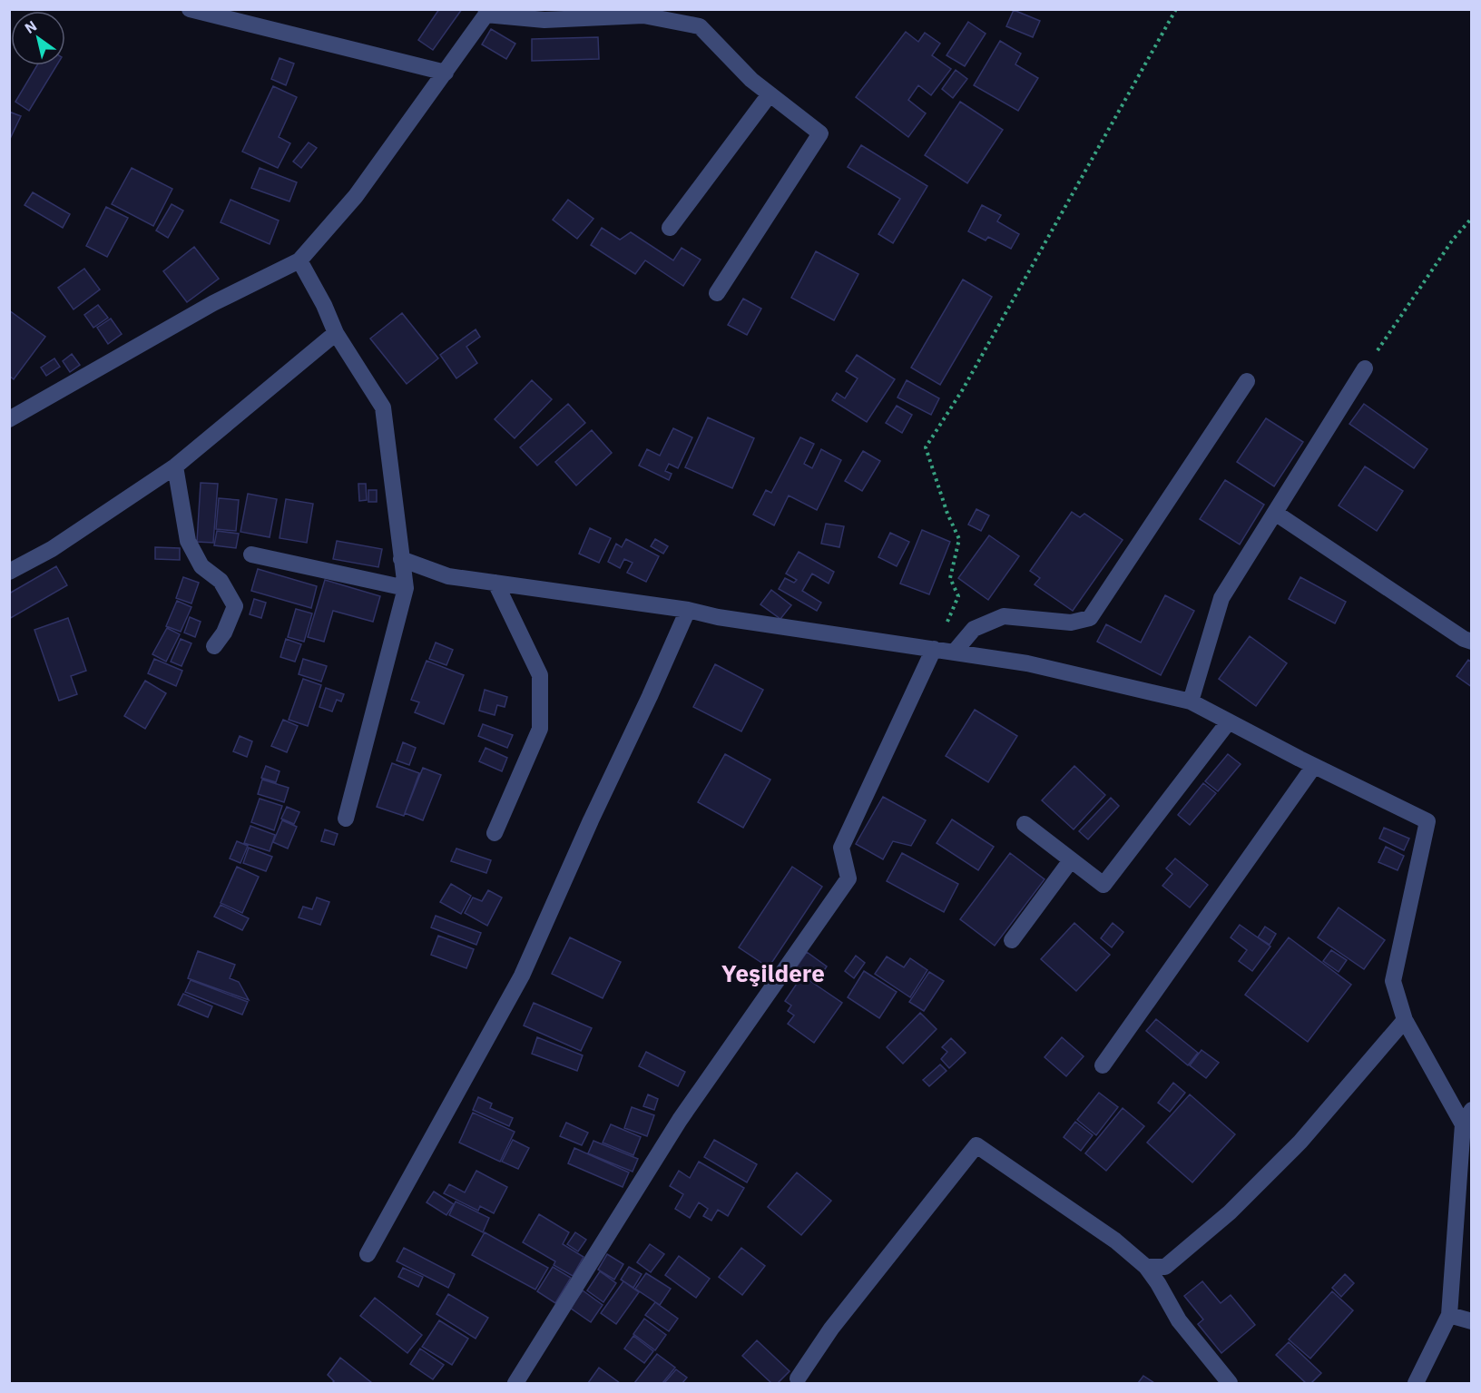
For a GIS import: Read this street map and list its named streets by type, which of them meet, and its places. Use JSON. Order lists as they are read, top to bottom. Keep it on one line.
{"districts":["Yeşildere"],"north":"top left"}
